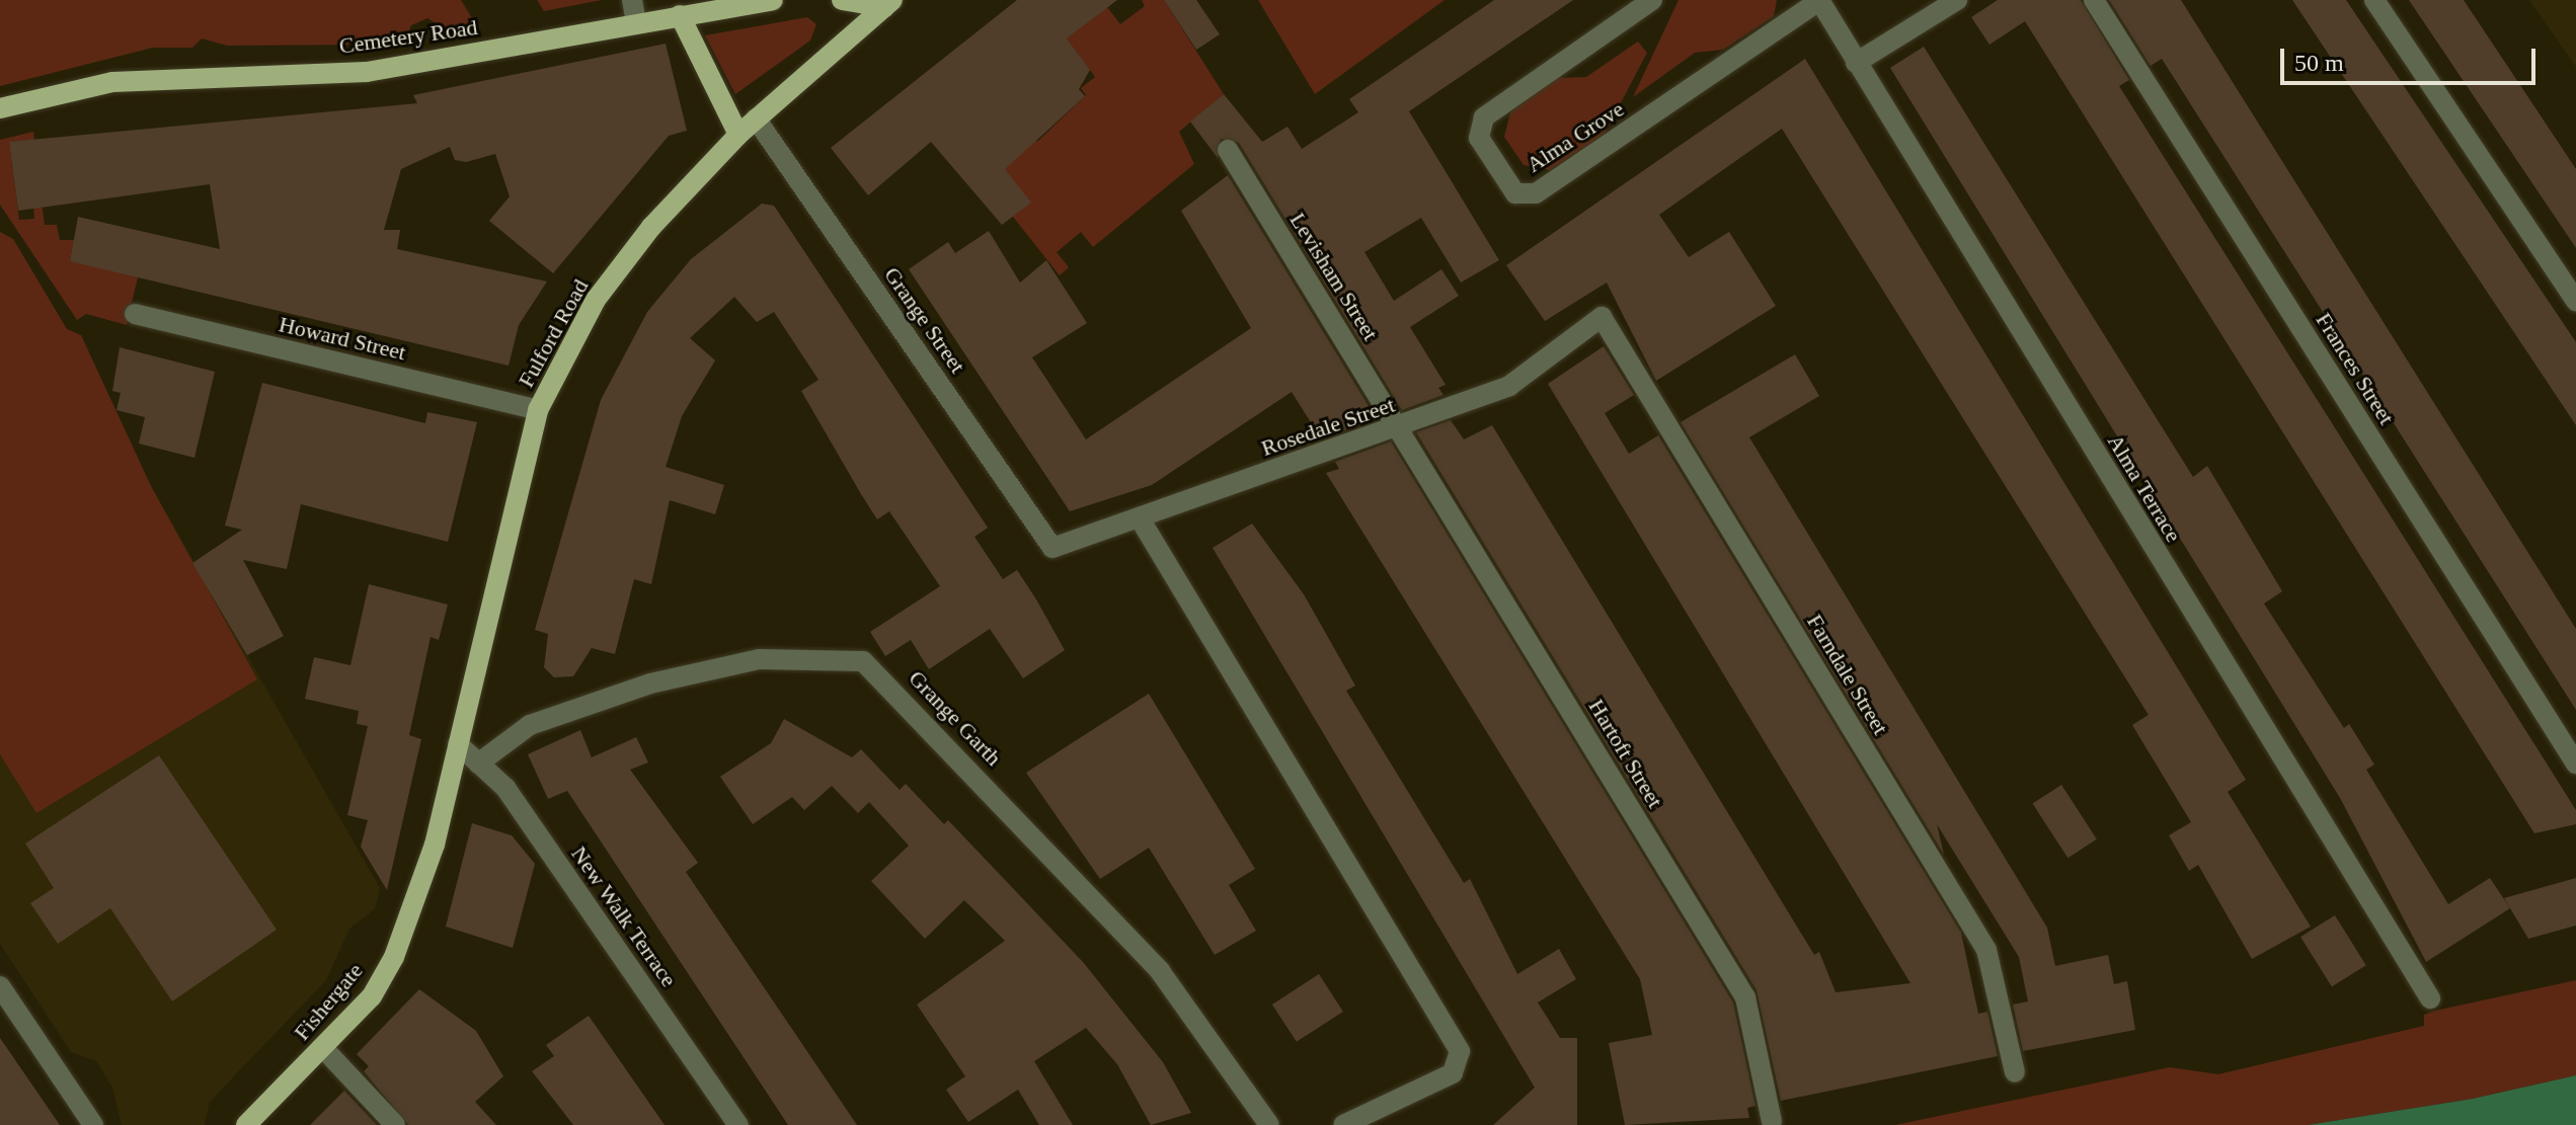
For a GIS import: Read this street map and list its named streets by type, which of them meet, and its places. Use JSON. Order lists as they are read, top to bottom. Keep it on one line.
{"streets":{"main road":["Cemetery Road","Fulford Road","Fishergate"],"street":["Alma Grove","Levisham Street","Grange Street","Howard Street","Frances Street","Rosedale Street","Alma Terrace","Farndale Street","Grange Garth","Hartoft Street","New Walk Terrace"]},"crossings":[["Alma Grove","Alma Terrace"],["Levisham Street","Rosedale Street"],["Levisham Street","Hartoft Street"],["Grange Street","Fulford Road"],["Grange Street","Rosedale Street"],["Fulford Road","Howard Street"],["Fulford Road","New Walk Terrace"],["Fulford Road","Fishergate"],["Rosedale Street","Farndale Street"],["Rosedale Street","Hartoft Street"],["Grange Garth","New Walk Terrace"]],"scale_bar":"50 m"}
